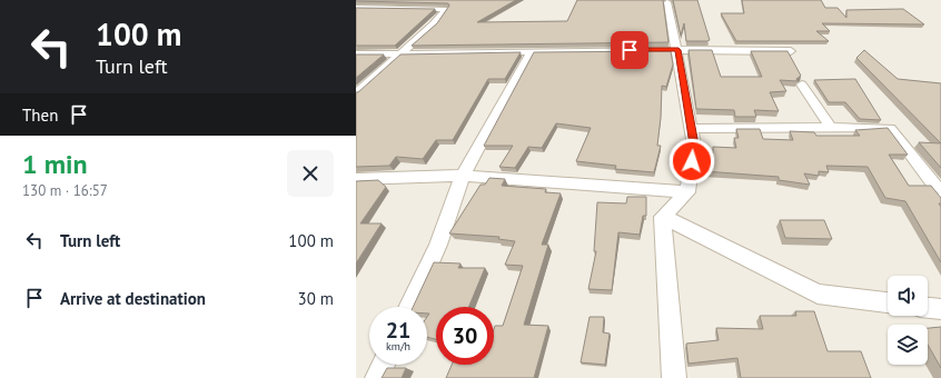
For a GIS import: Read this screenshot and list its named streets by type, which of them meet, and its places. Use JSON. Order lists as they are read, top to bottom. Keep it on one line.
{"page":{"turn":["100 m","Turn left"],"then":"Then","heading":["1 min","130 m · 16:57"],"list":[{"name":"Turn left","value":"100 m"},{"name":"Arrive at destination","value":"30 m"}],"speed":"21 km/h","limit":"30"}}
